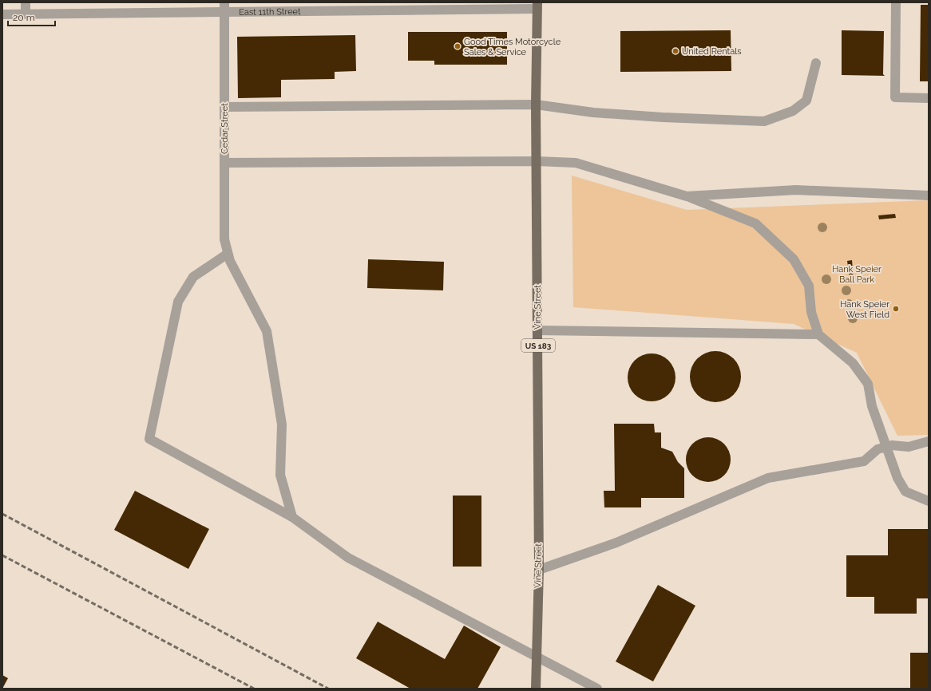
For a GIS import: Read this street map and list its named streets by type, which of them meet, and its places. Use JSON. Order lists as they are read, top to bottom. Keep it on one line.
{"streets":{"main road":["Vine Street","US 183"],"street":["East 11th Street","Cedar Street"]},"crossings":[["East 11th Street","Cedar Street"],["East 11th Street","Vine Street"]],"parks":["Hank Speier Ball Park"],"places":["Good Times Motorcycle Sales & Service","United Rentals","Hank Speier West Field"],"scale_bar":"20 m"}
